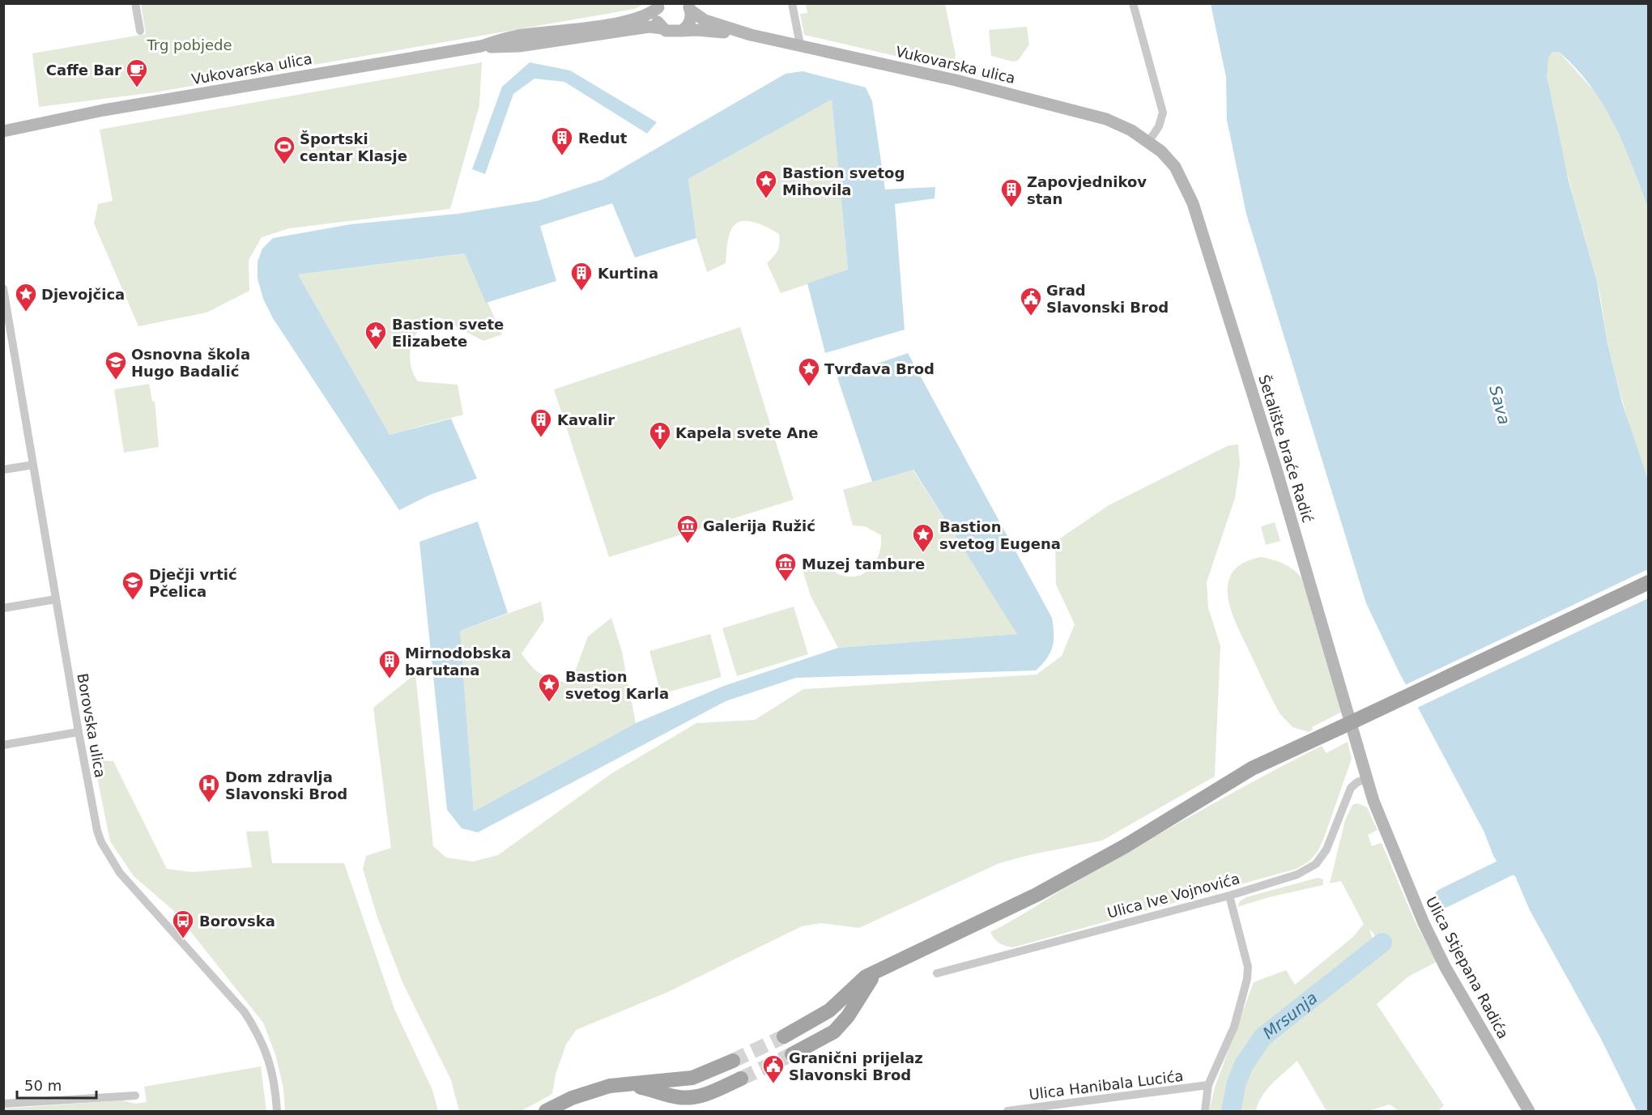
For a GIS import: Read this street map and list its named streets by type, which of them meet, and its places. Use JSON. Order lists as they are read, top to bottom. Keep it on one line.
{"streets":{"main road":["Vukovarska ulica","Šetalište braće Radić","Ulica Stjepana Radića"],"street":["Borovska ulica","Ulica Ive Vojnovića","Ulica Hanibala Lucića"]},"crossings":[["Vukovarska ulica","Šetalište braće Radić"],["Šetalište braće Radić","Ulica Ive Vojnovića"],["Šetalište braće Radić","Ulica Stjepana Radića"],["Ulica Ive Vojnovića","Ulica Stjepana Radića"]],"water":["Sava","Mrsunja"],"parks":["Trg pobjede"],"places":{"cafe":["Caffe Bar"],"building":["Redut","Zapovjednikov stan","Kurtina","Kavalir","Mirnodobska barutana"],"sports":["Športski centar Klasje"],"place":["Bastion svetog Mihovila","Djevojčica","Bastion svete Elizabete","Tvrđava Brod","Bastion svetog Eugena","Bastion svetog Karla"],"public building":["Grad Slavonski Brod","Granični prijelaz Slavonski Brod"],"school or university":["Osnovna škola Hugo Badalić","Dječji vrtić Pčelica"],"church":["Kapela svete Ane"],"museum":["Galerija Ružić","Muzej tambure"],"hospital":["Dom zdravlja Slavonski Brod"],"bus stop":["Borovska"]},"scale_bar":"50 m"}
